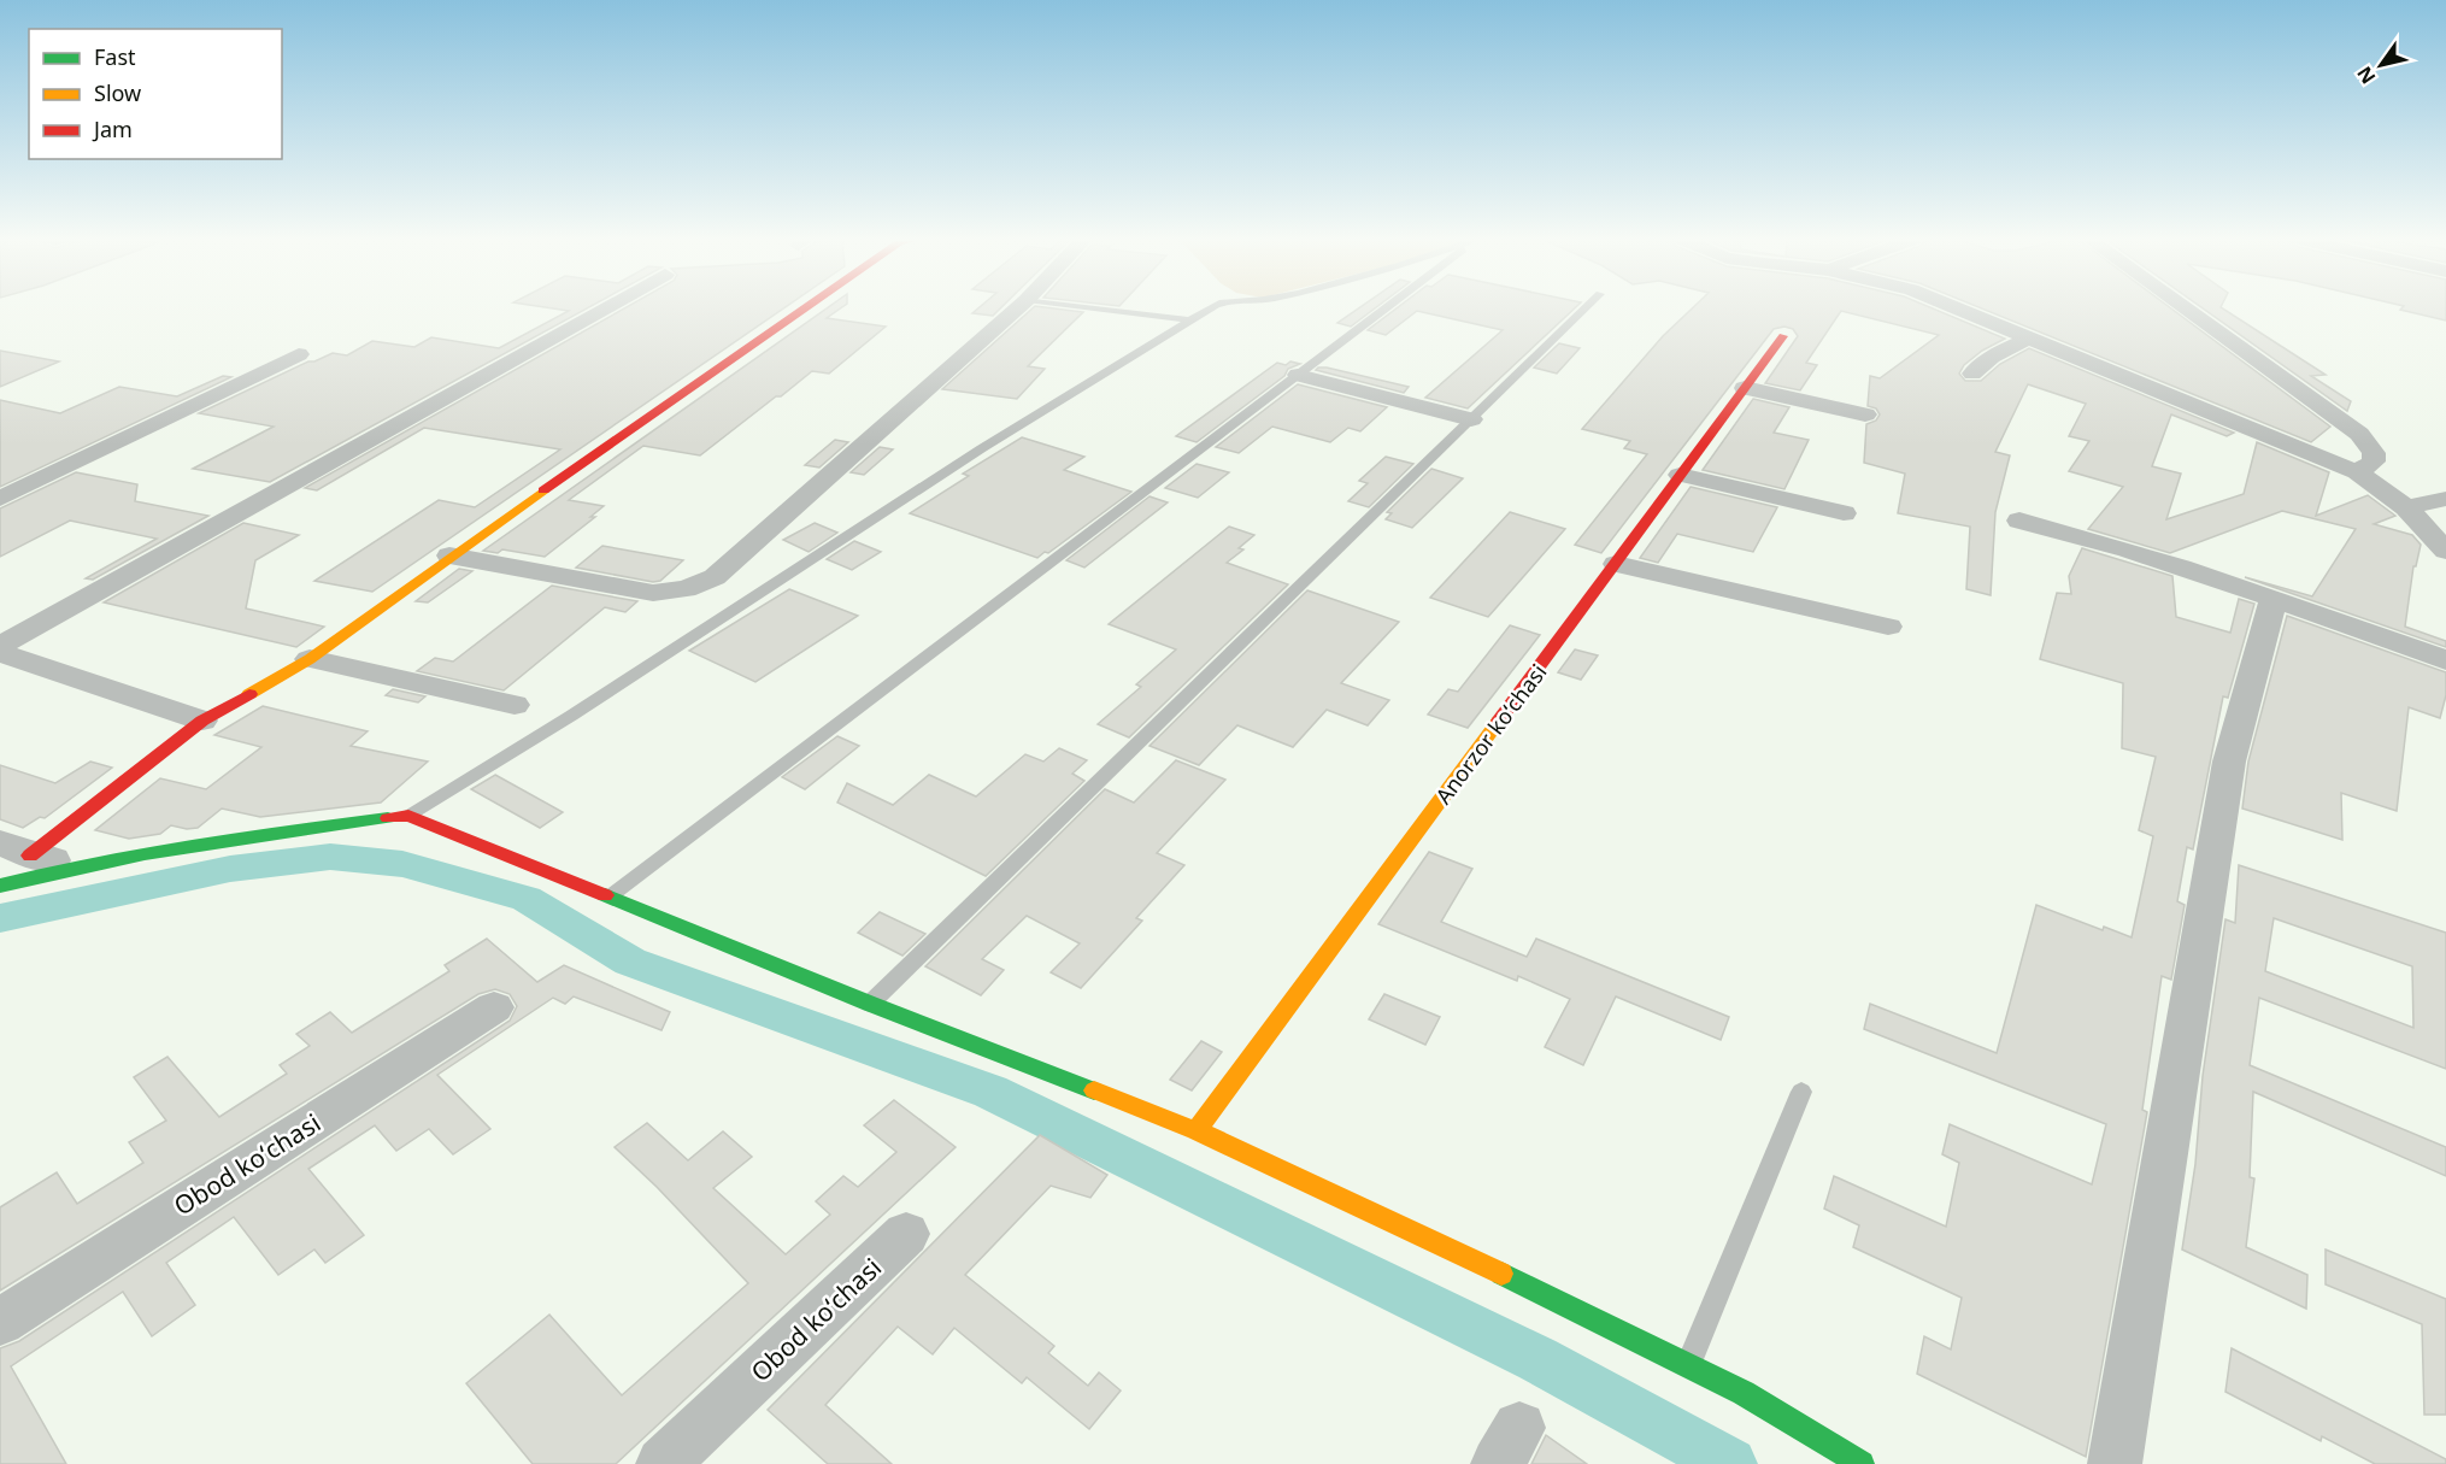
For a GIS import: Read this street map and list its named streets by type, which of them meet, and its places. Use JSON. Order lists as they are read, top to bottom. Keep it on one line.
{"streets":{"street":["Anorzor koʻchasi","Obod koʻchasi"]},"legend":["Fast","Slow","Jam"],"north":"bottom left"}
